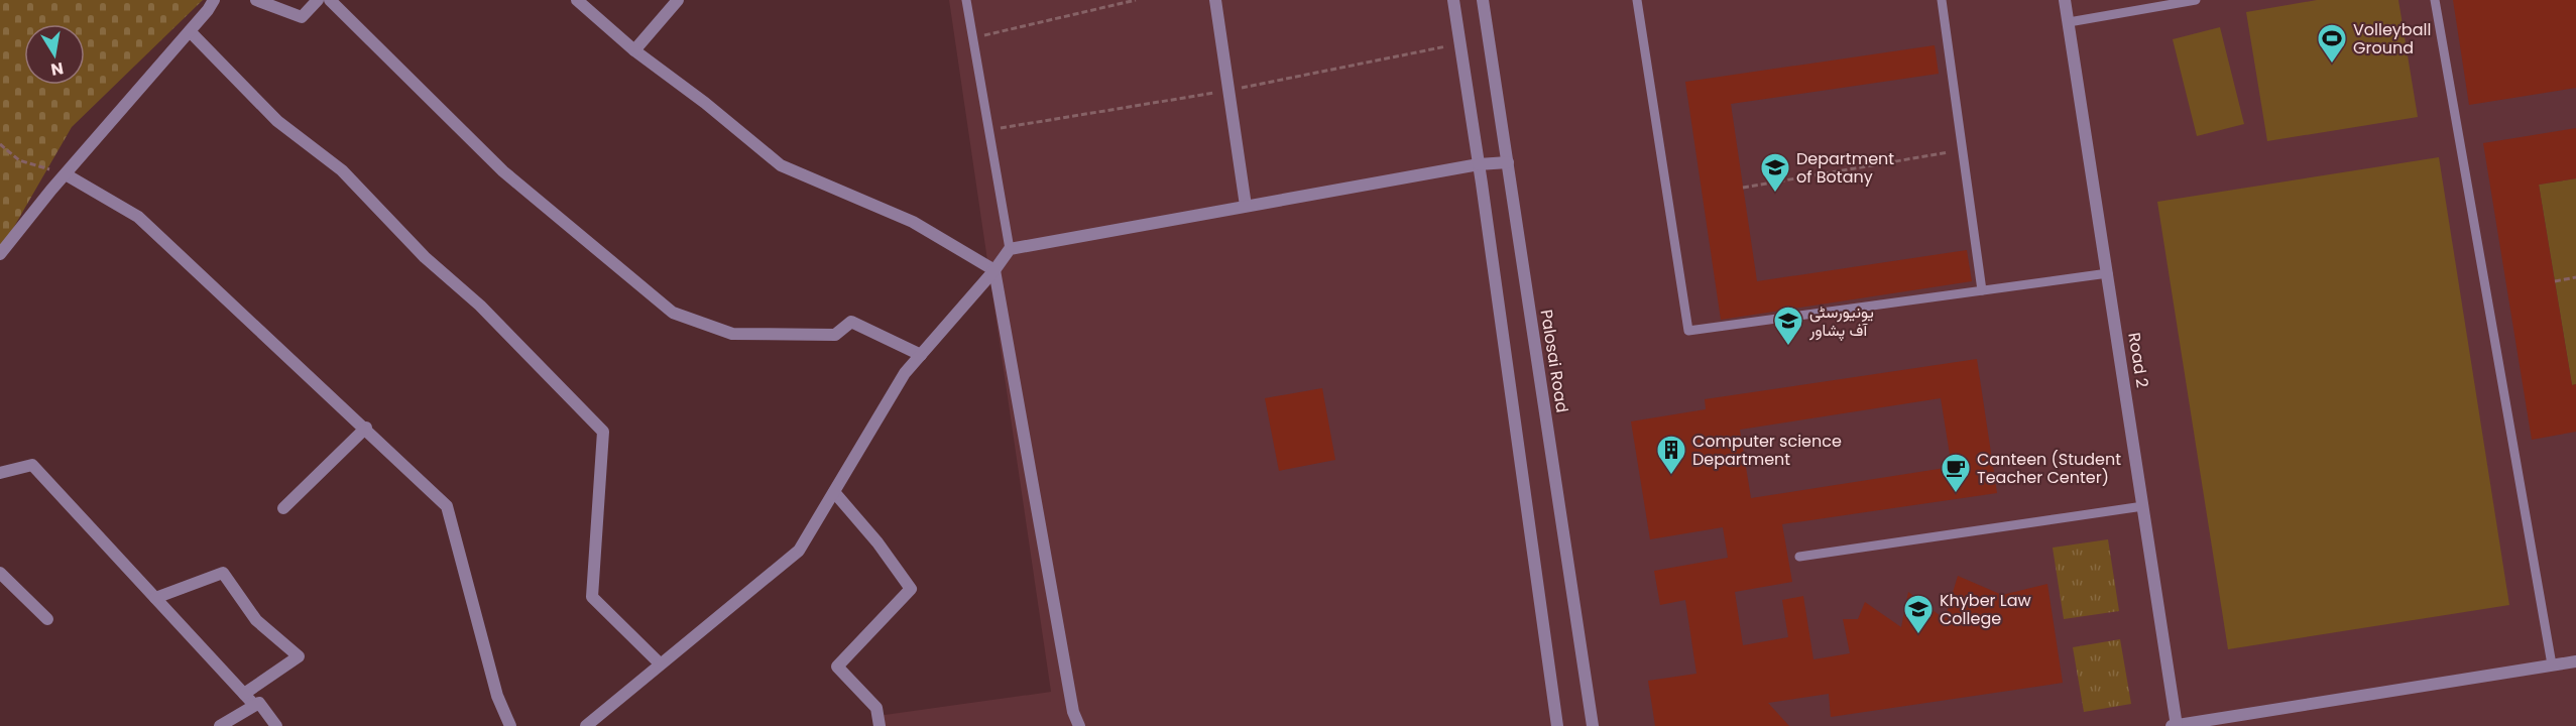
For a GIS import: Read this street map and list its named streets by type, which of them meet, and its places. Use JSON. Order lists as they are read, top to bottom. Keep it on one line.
{"streets":{"street":["Road 2","Palosai Road"]},"places":{"sports":["Volleyball Ground"],"school or university":["Department of Botany","یونیورسٹی آف پشاور","Khyber Law College"],"building":["Computer science Department"],"cafe":["Canteen (Student Teacher Center)"]},"north":"bottom"}
